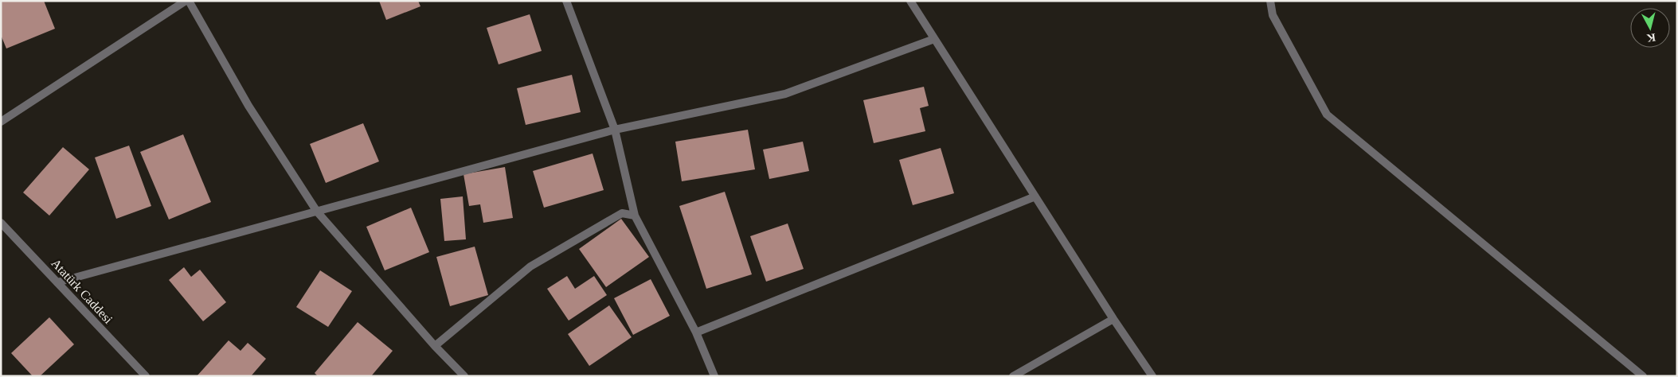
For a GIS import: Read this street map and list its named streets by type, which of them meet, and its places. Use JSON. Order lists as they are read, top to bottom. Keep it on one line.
{"streets":{"street":["Atatürk Caddesi"]},"north":"bottom"}
